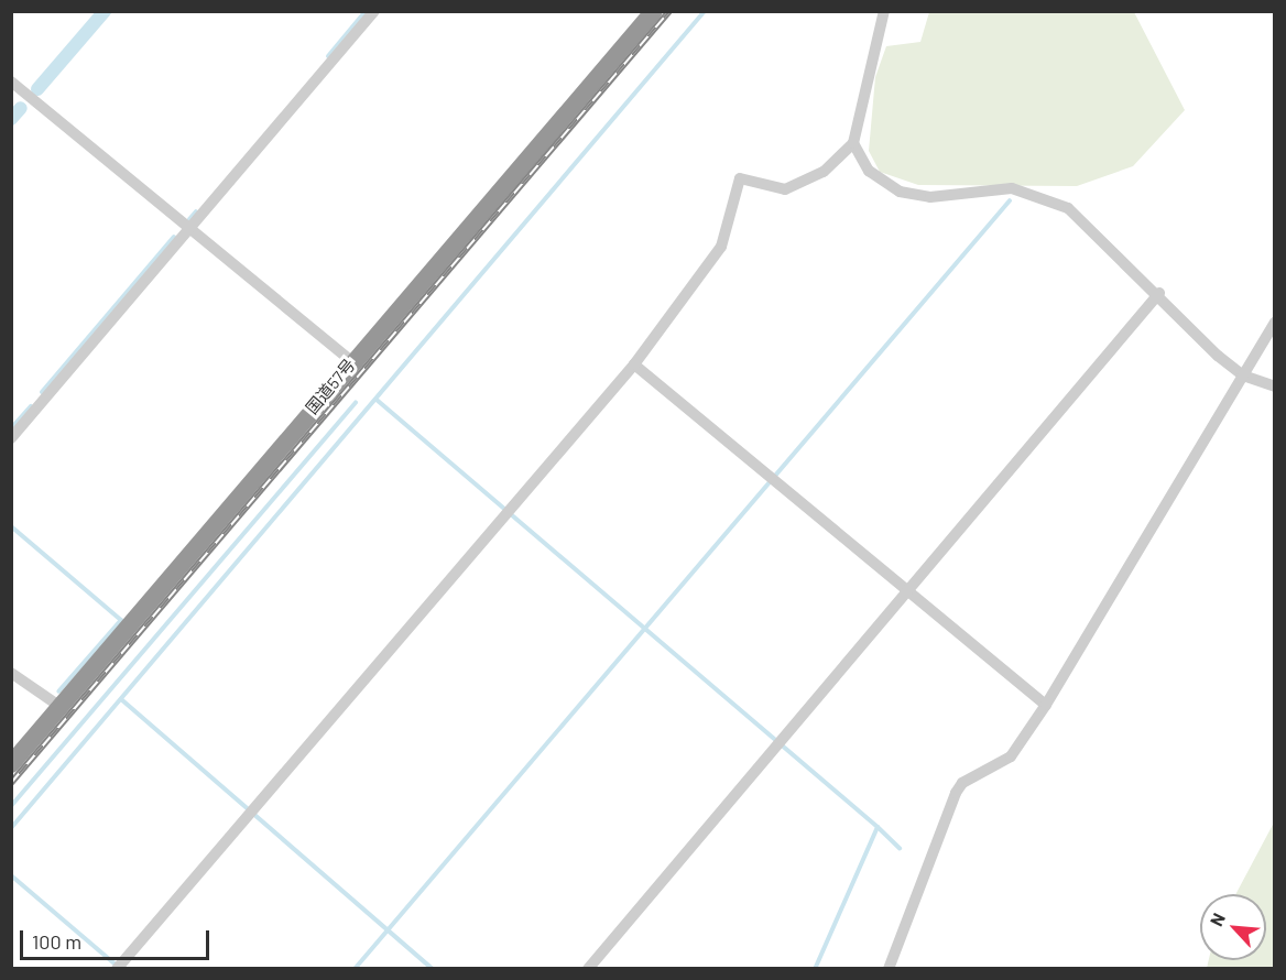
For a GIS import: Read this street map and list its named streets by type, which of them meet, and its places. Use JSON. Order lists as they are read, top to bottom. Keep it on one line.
{"streets":{"highway":["国道57号"]},"scale_bar":"100 m","north":"top left"}
